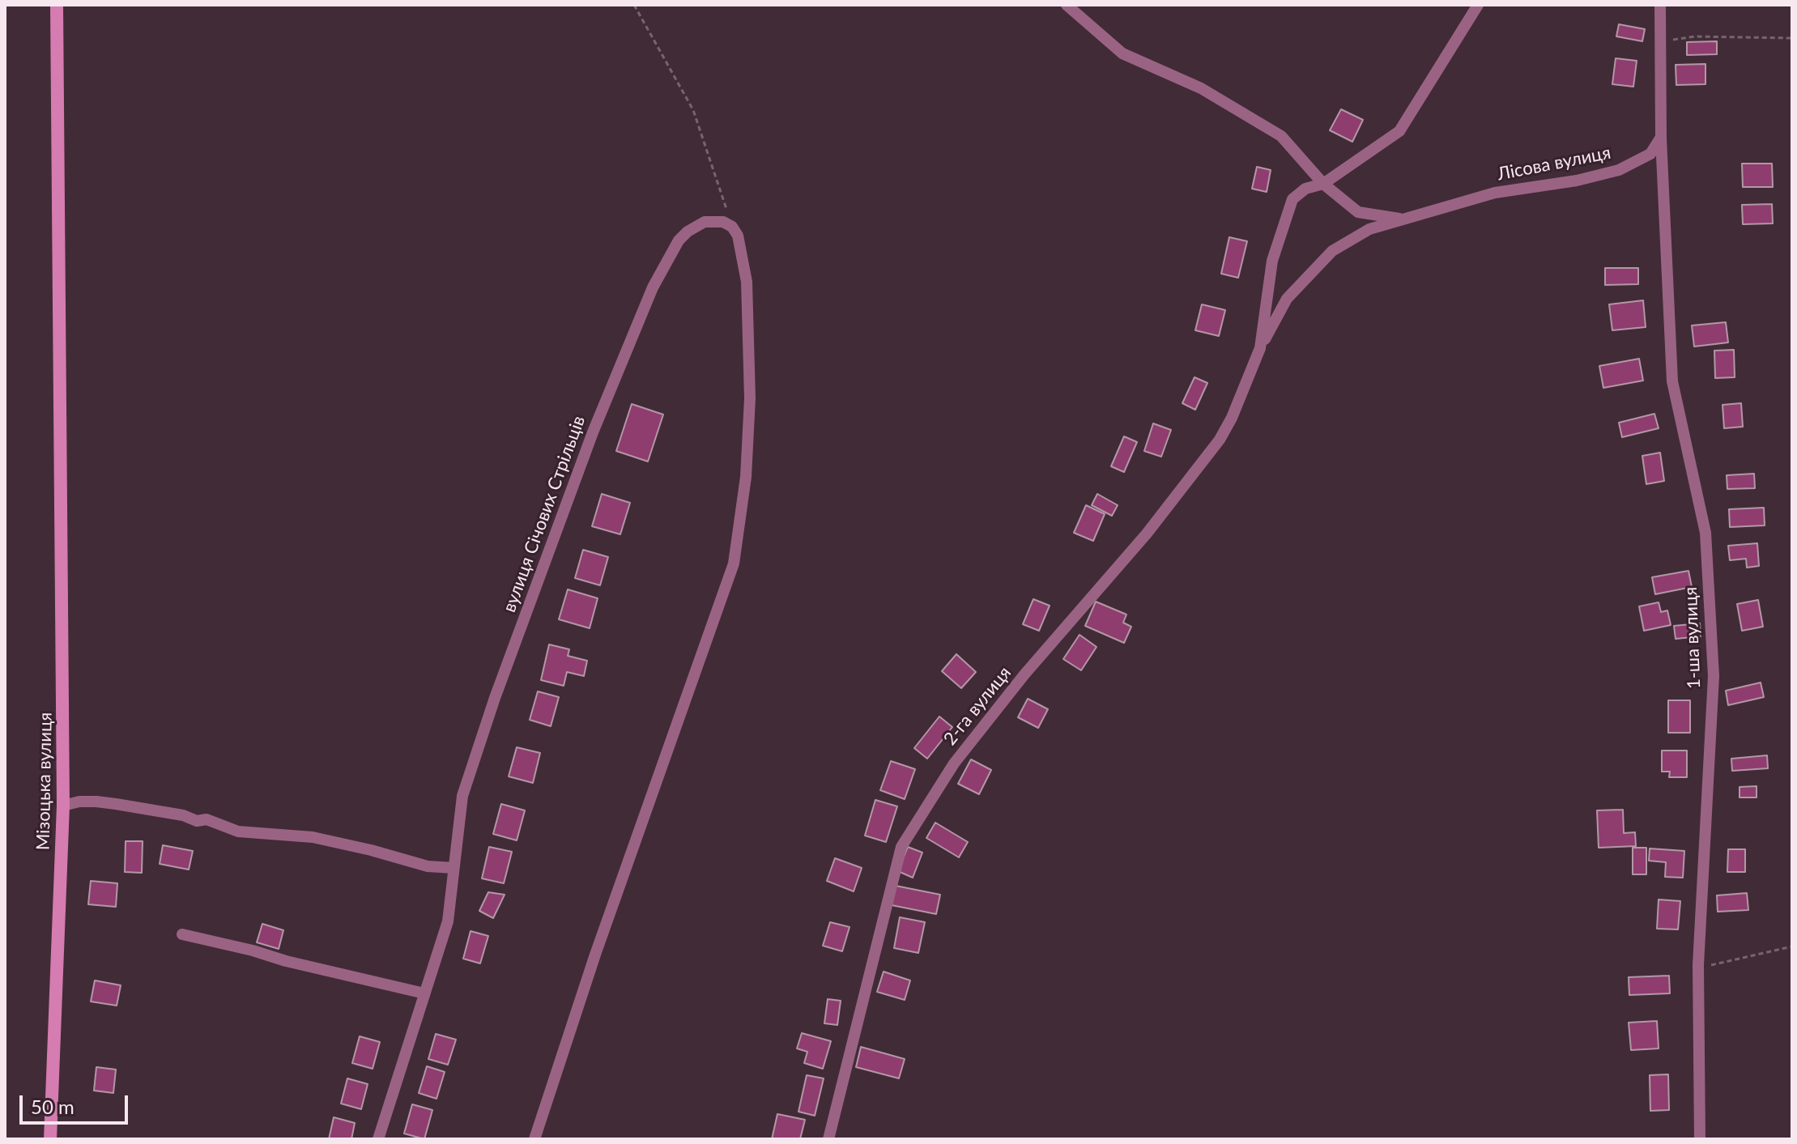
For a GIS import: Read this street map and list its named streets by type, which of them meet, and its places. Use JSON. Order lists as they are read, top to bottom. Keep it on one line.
{"streets":{"main road":["Мізоцька вулиця"],"street":["Лісова вулиця","вулиця Січових Стрільців","1-ша вулиця","2-га вулиця"]},"crossings":[["Лісова вулиця","1-ша вулиця"],["Лісова вулиця","2-га вулиця"]],"scale_bar":"50 m"}
